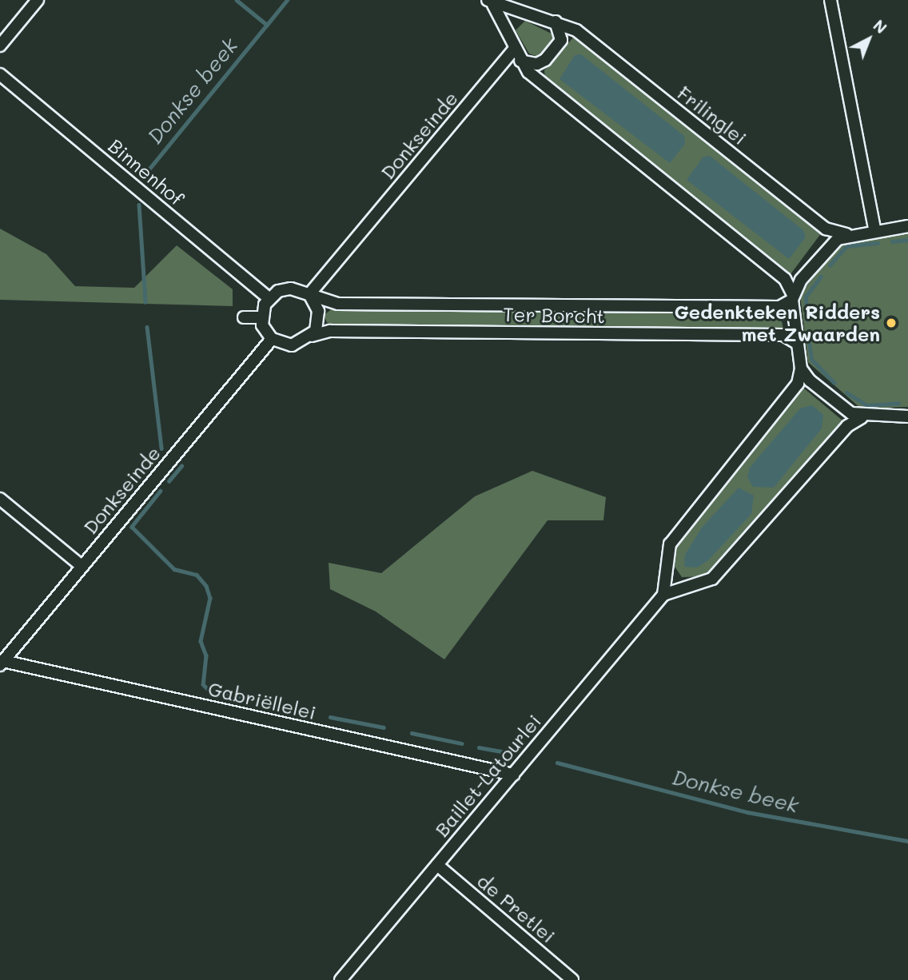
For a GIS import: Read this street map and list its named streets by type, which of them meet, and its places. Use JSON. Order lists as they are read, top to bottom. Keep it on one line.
{"streets":{"street":["Frilinglei","Donkseinde","Binnenhof","Ter Borcht","Gabriëllelei","Baillet-Latourlei","de Pretlei"]},"crossings":[["Frilinglei","Donkseinde"],["Frilinglei","Ter Borcht"],["Donkseinde","Binnenhof"],["Donkseinde","Ter Borcht"],["Donkseinde","Gabriëllelei"],["Binnenhof","Ter Borcht"],["Gabriëllelei","Baillet-Latourlei"],["Baillet-Latourlei","de Pretlei"]],"water":["Donkse beek"],"places":["Gedenkteken Ridders met Zwaarden"],"north":"top right"}
